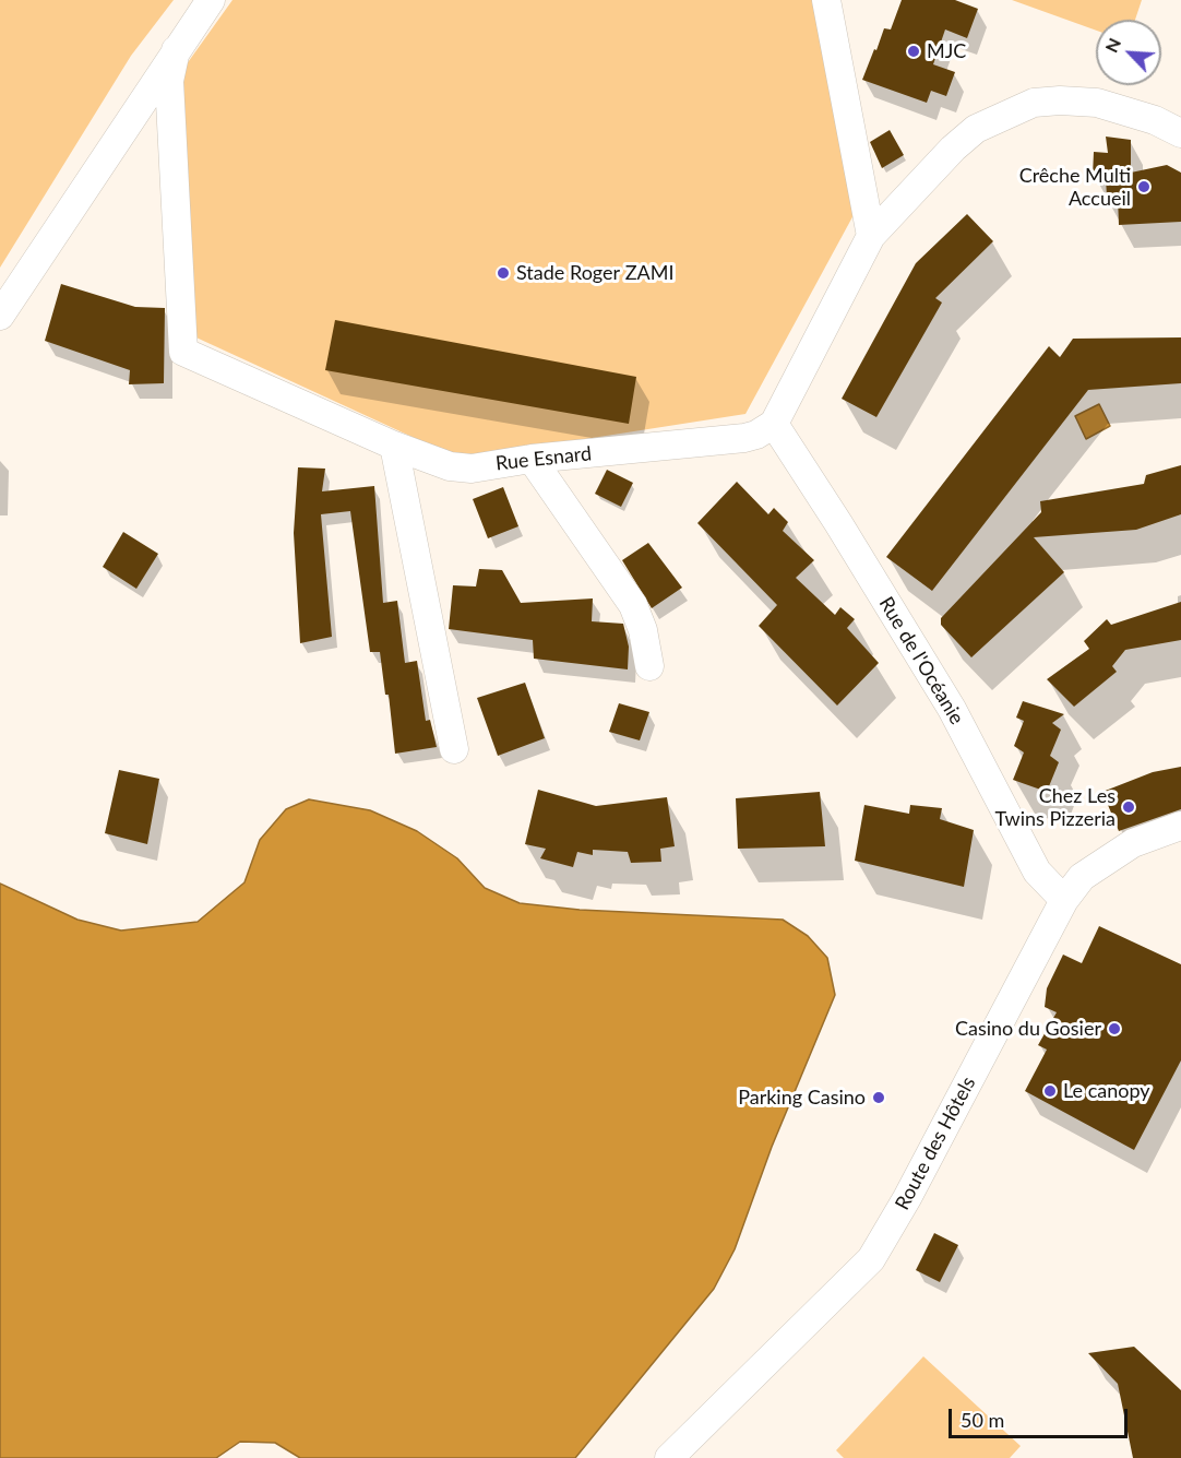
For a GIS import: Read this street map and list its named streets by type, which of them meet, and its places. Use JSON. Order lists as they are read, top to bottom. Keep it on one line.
{"streets":{"street":["Rue Esnard","Rue de l'Océanie","Route des Hôtels"]},"crossings":[["Rue Esnard","Rue de l'Océanie"],["Rue de l'Océanie","Route des Hôtels"]],"places":["MJC","Crêche Multi Accueil","Stade Roger ZAMI","Chez Les Twins Pizzeria","Casino du Gosier","Le canopy","Parking Casino"],"scale_bar":"50 m","north":"top left"}
